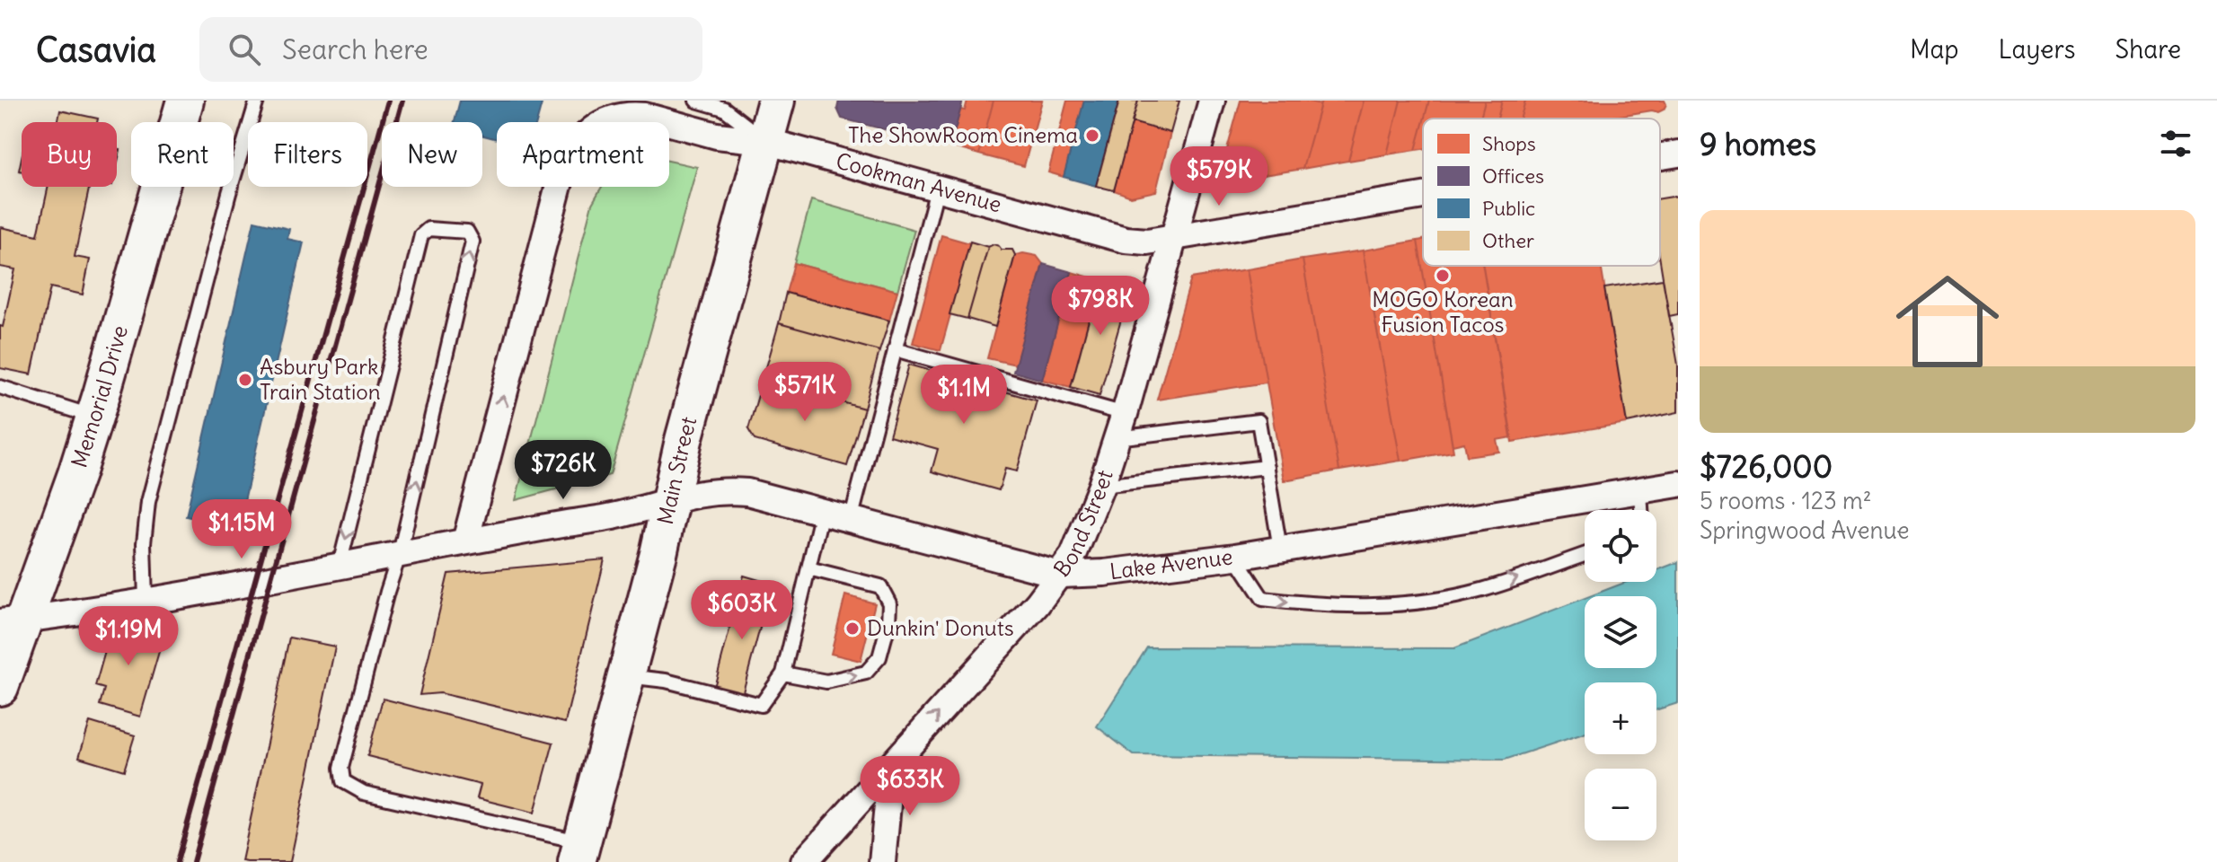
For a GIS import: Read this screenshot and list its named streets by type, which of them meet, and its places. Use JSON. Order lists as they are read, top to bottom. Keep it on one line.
{"streets":{"main road":["Memorial Drive","Main Street"],"street":["Cookman Avenue","Bond Street","Lake Avenue"]},"crossings":[["Cookman Avenue","Main Street"],["Cookman Avenue","Bond Street"],["Cookman Avenue","Lake Avenue"],["Memorial Drive","Lake Avenue"],["Main Street","Lake Avenue"],["Bond Street","Lake Avenue"]],"one_way":["Cookman Avenue"],"places":["The ShowRoom Cinema","MOGO Korean Fusion Tacos","Asbury Park Train Station","Dunkin' Donuts"],"legend":["Shops","Offices","Public","Other"],"page":{"header":"Casavia","search":"Search here","nav":["Map","Layers","Share"],"heading":"9 homes","chip":["Buy","Rent","Filters","New","Apartment"],"price":["$579K","$798K","$571K","$1.1M","$726K","$1.15M","$603K","$1.19M","$633K"],"list":[{"name":"$726,000","note":"5 rooms · 123 m² · Springwood Avenue"}],"map_buttons":["+","−"]}}
